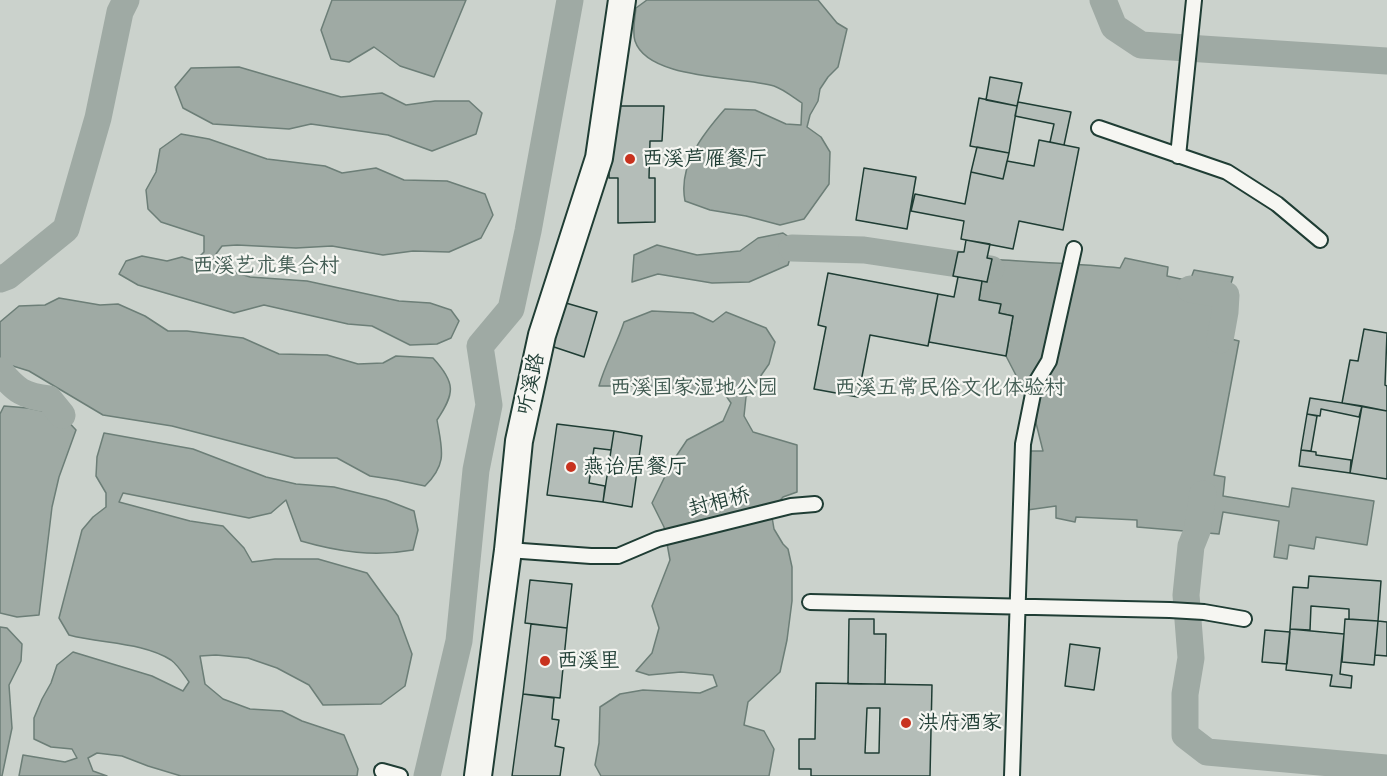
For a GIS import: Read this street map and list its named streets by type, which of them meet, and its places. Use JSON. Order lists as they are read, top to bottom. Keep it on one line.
{"streets":{"street":["听溪路"],"lane":["封相桥"]},"crossings":[["听溪路","封相桥"]],"parks":["西溪艺术集合村","西溪国家湿地公园","西溪五常民俗文化体验村"],"places":["西溪芦雁餐厅","燕诒居餐厅","西溪里","洪府酒家"]}
